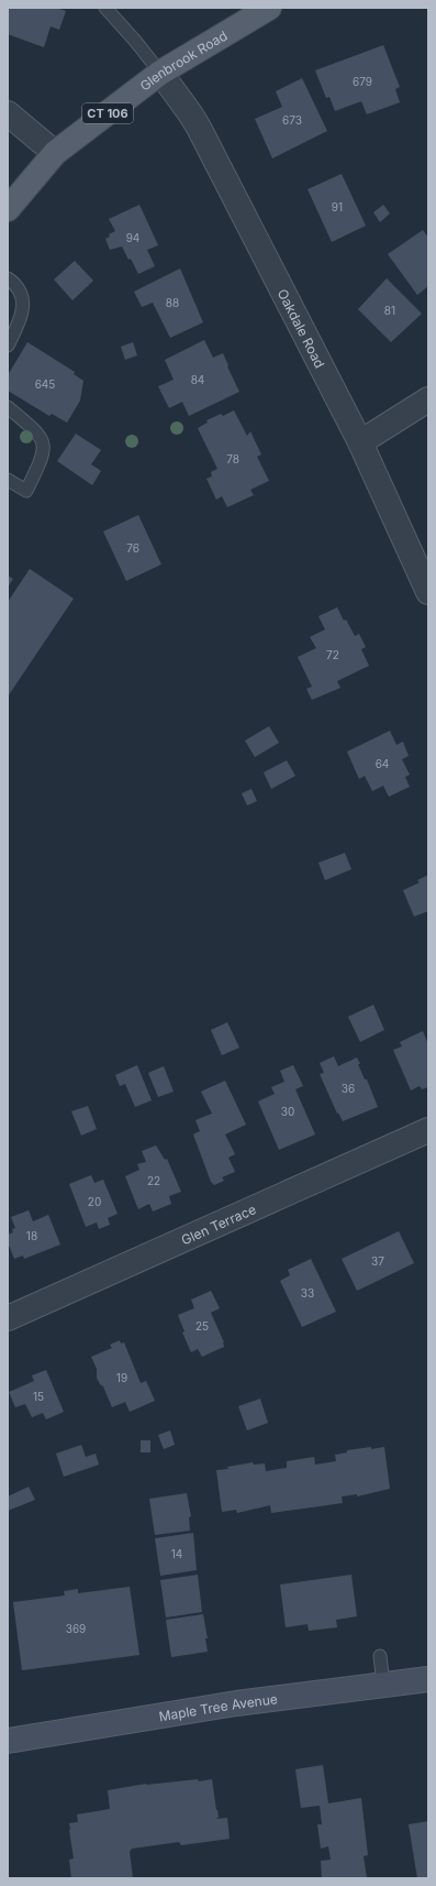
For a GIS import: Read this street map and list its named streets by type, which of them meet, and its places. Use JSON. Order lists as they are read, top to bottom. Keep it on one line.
{"streets":{"main road":["Glenbrook Road","CT 106","Maple Tree Avenue"],"street":["Oakdale Road","Glen Terrace"]},"crossings":[["Glenbrook Road","Oakdale Road"]],"house_numbers":["679","673","91","94","88","81","84","645","78","76","72","64","36","30","22","20","18","37","33","25","19","15","14","369"]}
